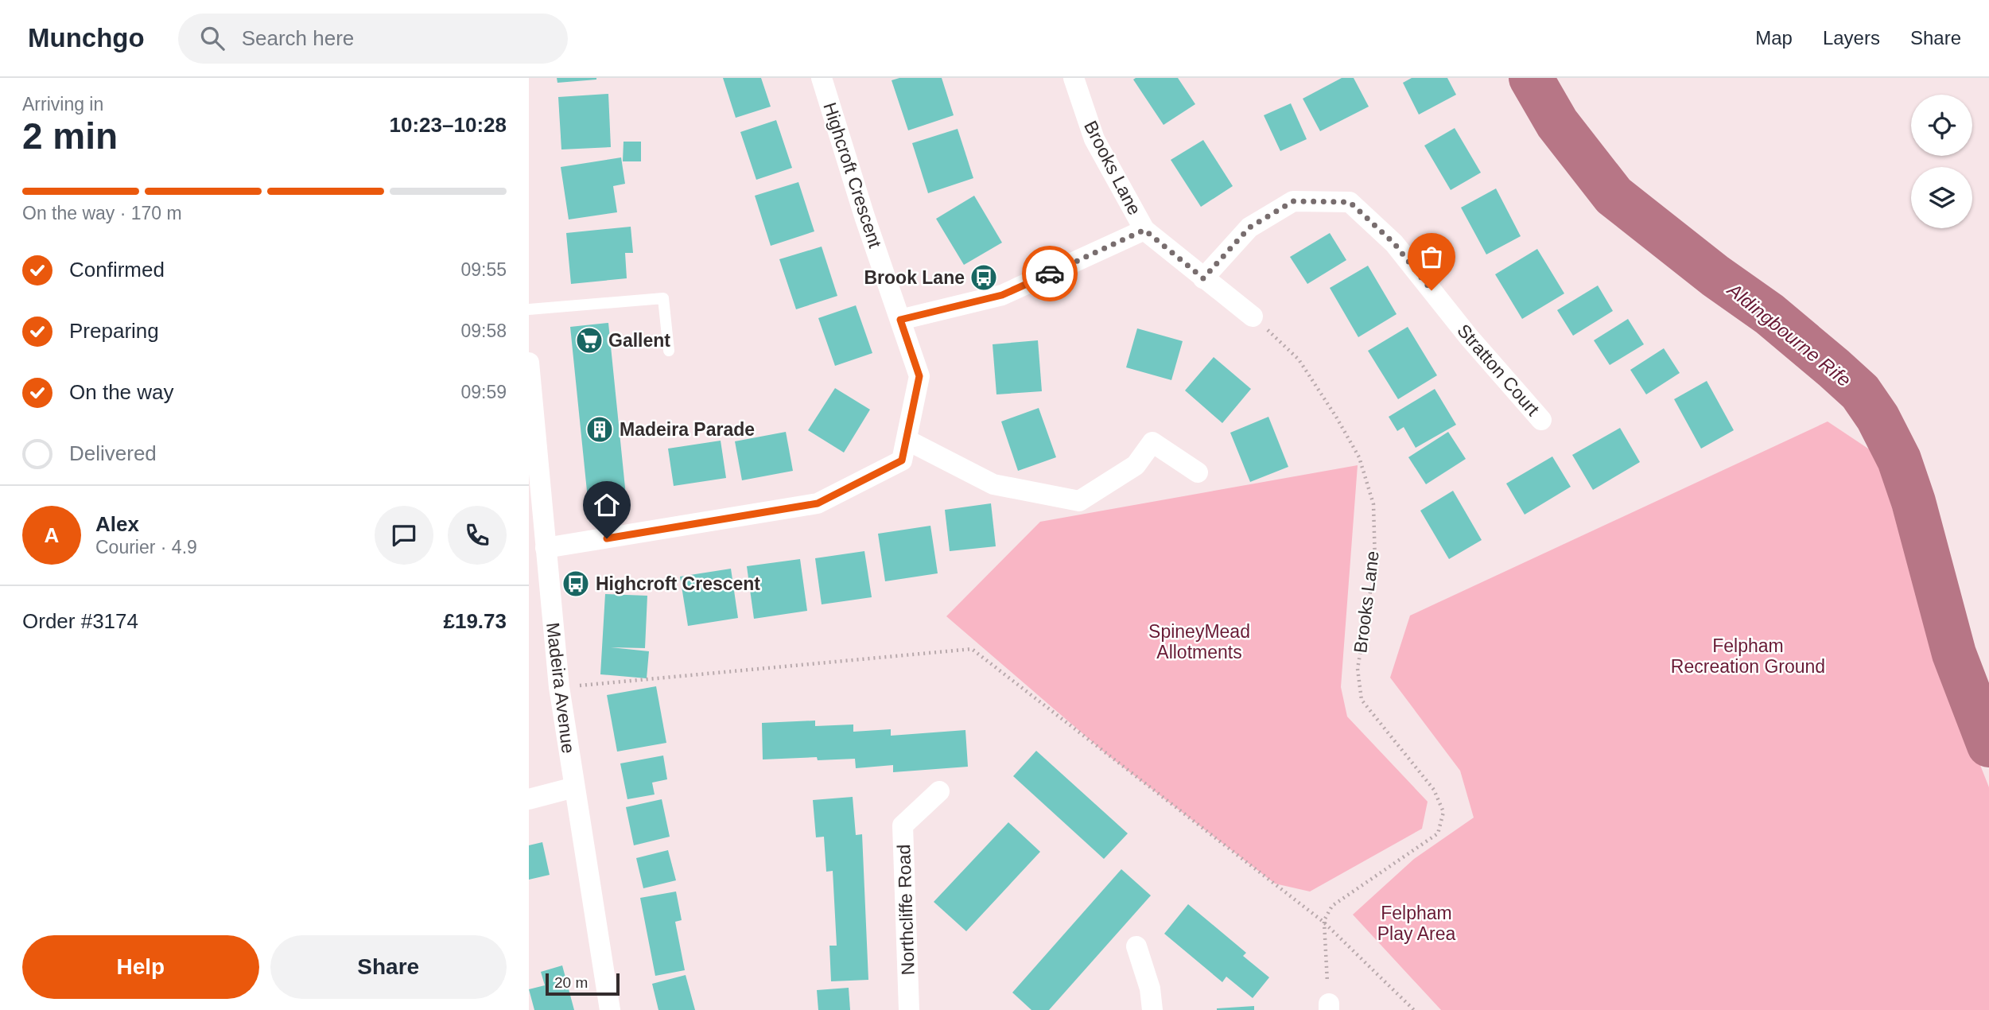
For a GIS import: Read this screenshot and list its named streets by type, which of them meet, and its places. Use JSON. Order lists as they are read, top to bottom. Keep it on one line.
{"streets":{"street":["Brooks Lane","Highcroft Crescent","Stratton Court","Madeira Avenue","Northcliffe Road"]},"crossings":[["Brooks Lane","Stratton Court"],["Highcroft Crescent","Madeira Avenue"]],"water":["Aldingbourne Rife"],"parks":["SpineyMead Allotments","Felpham Recreation Ground","Felpham Play Area"],"places":{"bus stop":["Brook Lane","Highcroft Crescent"],"supermarket":["Gallent"],"building":["Madeira Parade"]},"scale_bar":"20 m","page":{"header":"Munchgo","search":"Search here","nav":["Map","Layers","Share"],"heading":["2 min","Arriving in","10:23–10:28"],"panel":["Alex","Courier · 4.9","Order #3174","£19.73"],"bar":"On the way · 170 m","list":[["Confirmed","09:55"],["Preparing","09:58"],["On the way","09:59"],"Delivered"],"round":"A","buttons":["Help","Share"],"scale":"20 m"}}
